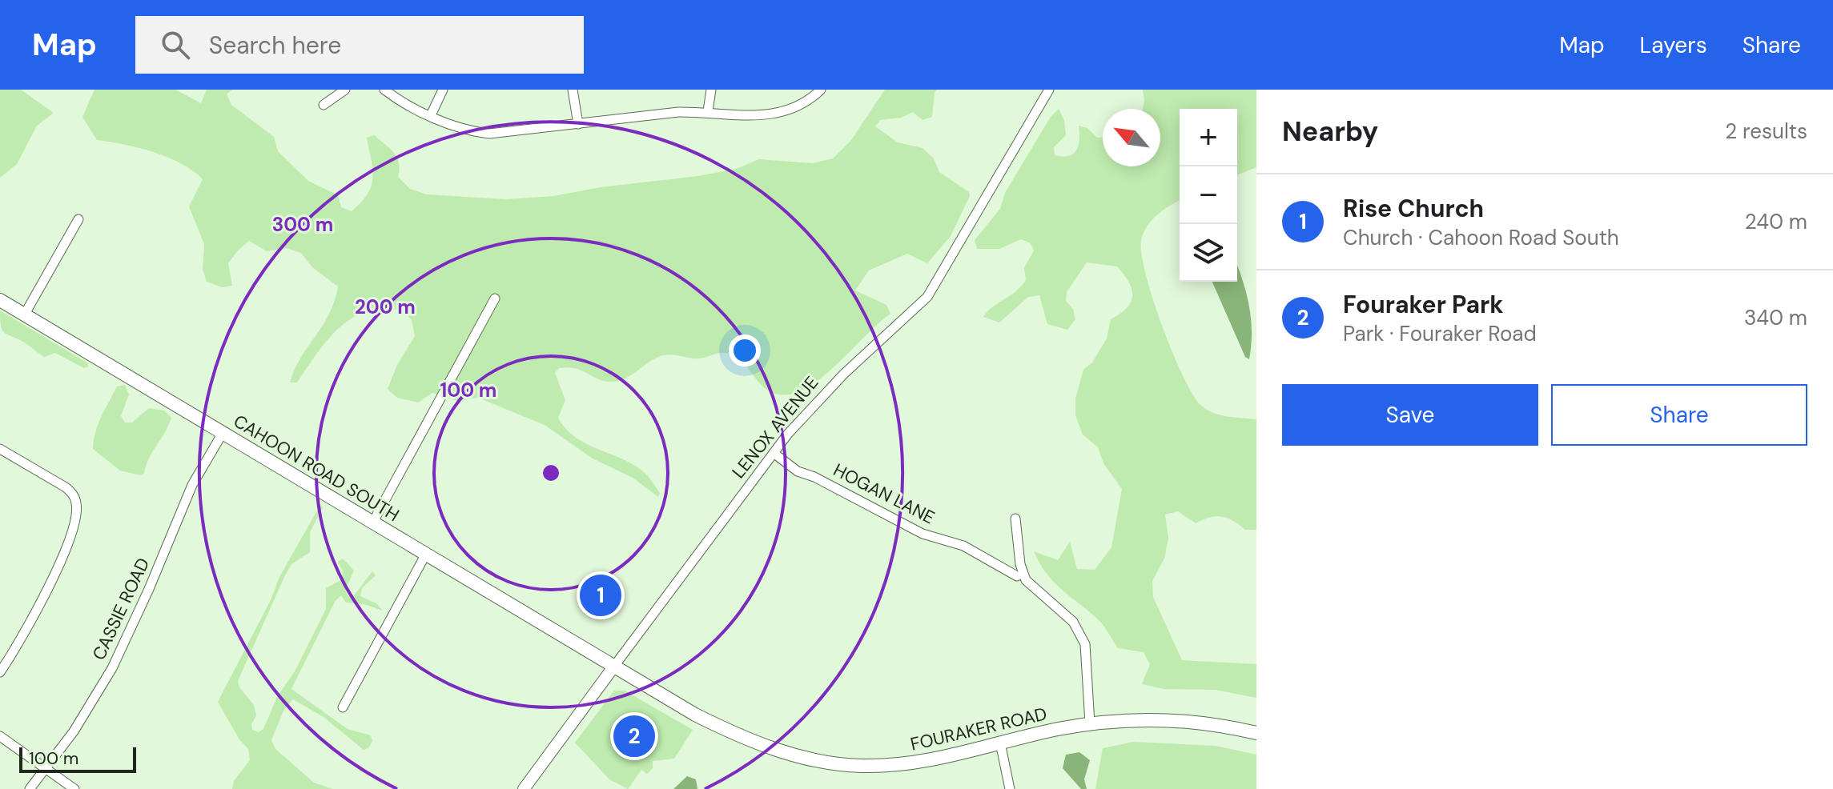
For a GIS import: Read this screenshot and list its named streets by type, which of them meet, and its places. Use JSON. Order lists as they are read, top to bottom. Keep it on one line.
{"streets":{"main road":["CAHOON ROAD SOUTH","FOURAKER ROAD"],"street":["LENOX AVENUE","HOGAN LANE","CASSIE ROAD"]},"crossings":[["LENOX AVENUE","CAHOON ROAD SOUTH"],["LENOX AVENUE","HOGAN LANE"],["LENOX AVENUE","FOURAKER ROAD"],["CAHOON ROAD SOUTH","CASSIE ROAD"],["CAHOON ROAD SOUTH","FOURAKER ROAD"]],"scale_bar":"100 m","north":"top left","page":{"header":"Map","search":"Search here","nav":["Map","Layers","Share"],"heading":["Nearby","2 results"],"map_buttons":["+","−"],"list":[{"mark":"1","name":"Rise Church","note":"Church · Cahoon Road South","value":"240 m"},{"mark":"2","name":"Fouraker Park","note":"Park · Fouraker Road","value":"340 m"}],"buttons":["Save","Share"],"pins":["1","2"],"scale":"100 m"},"rings":["300 m","200 m","100 m"]}
